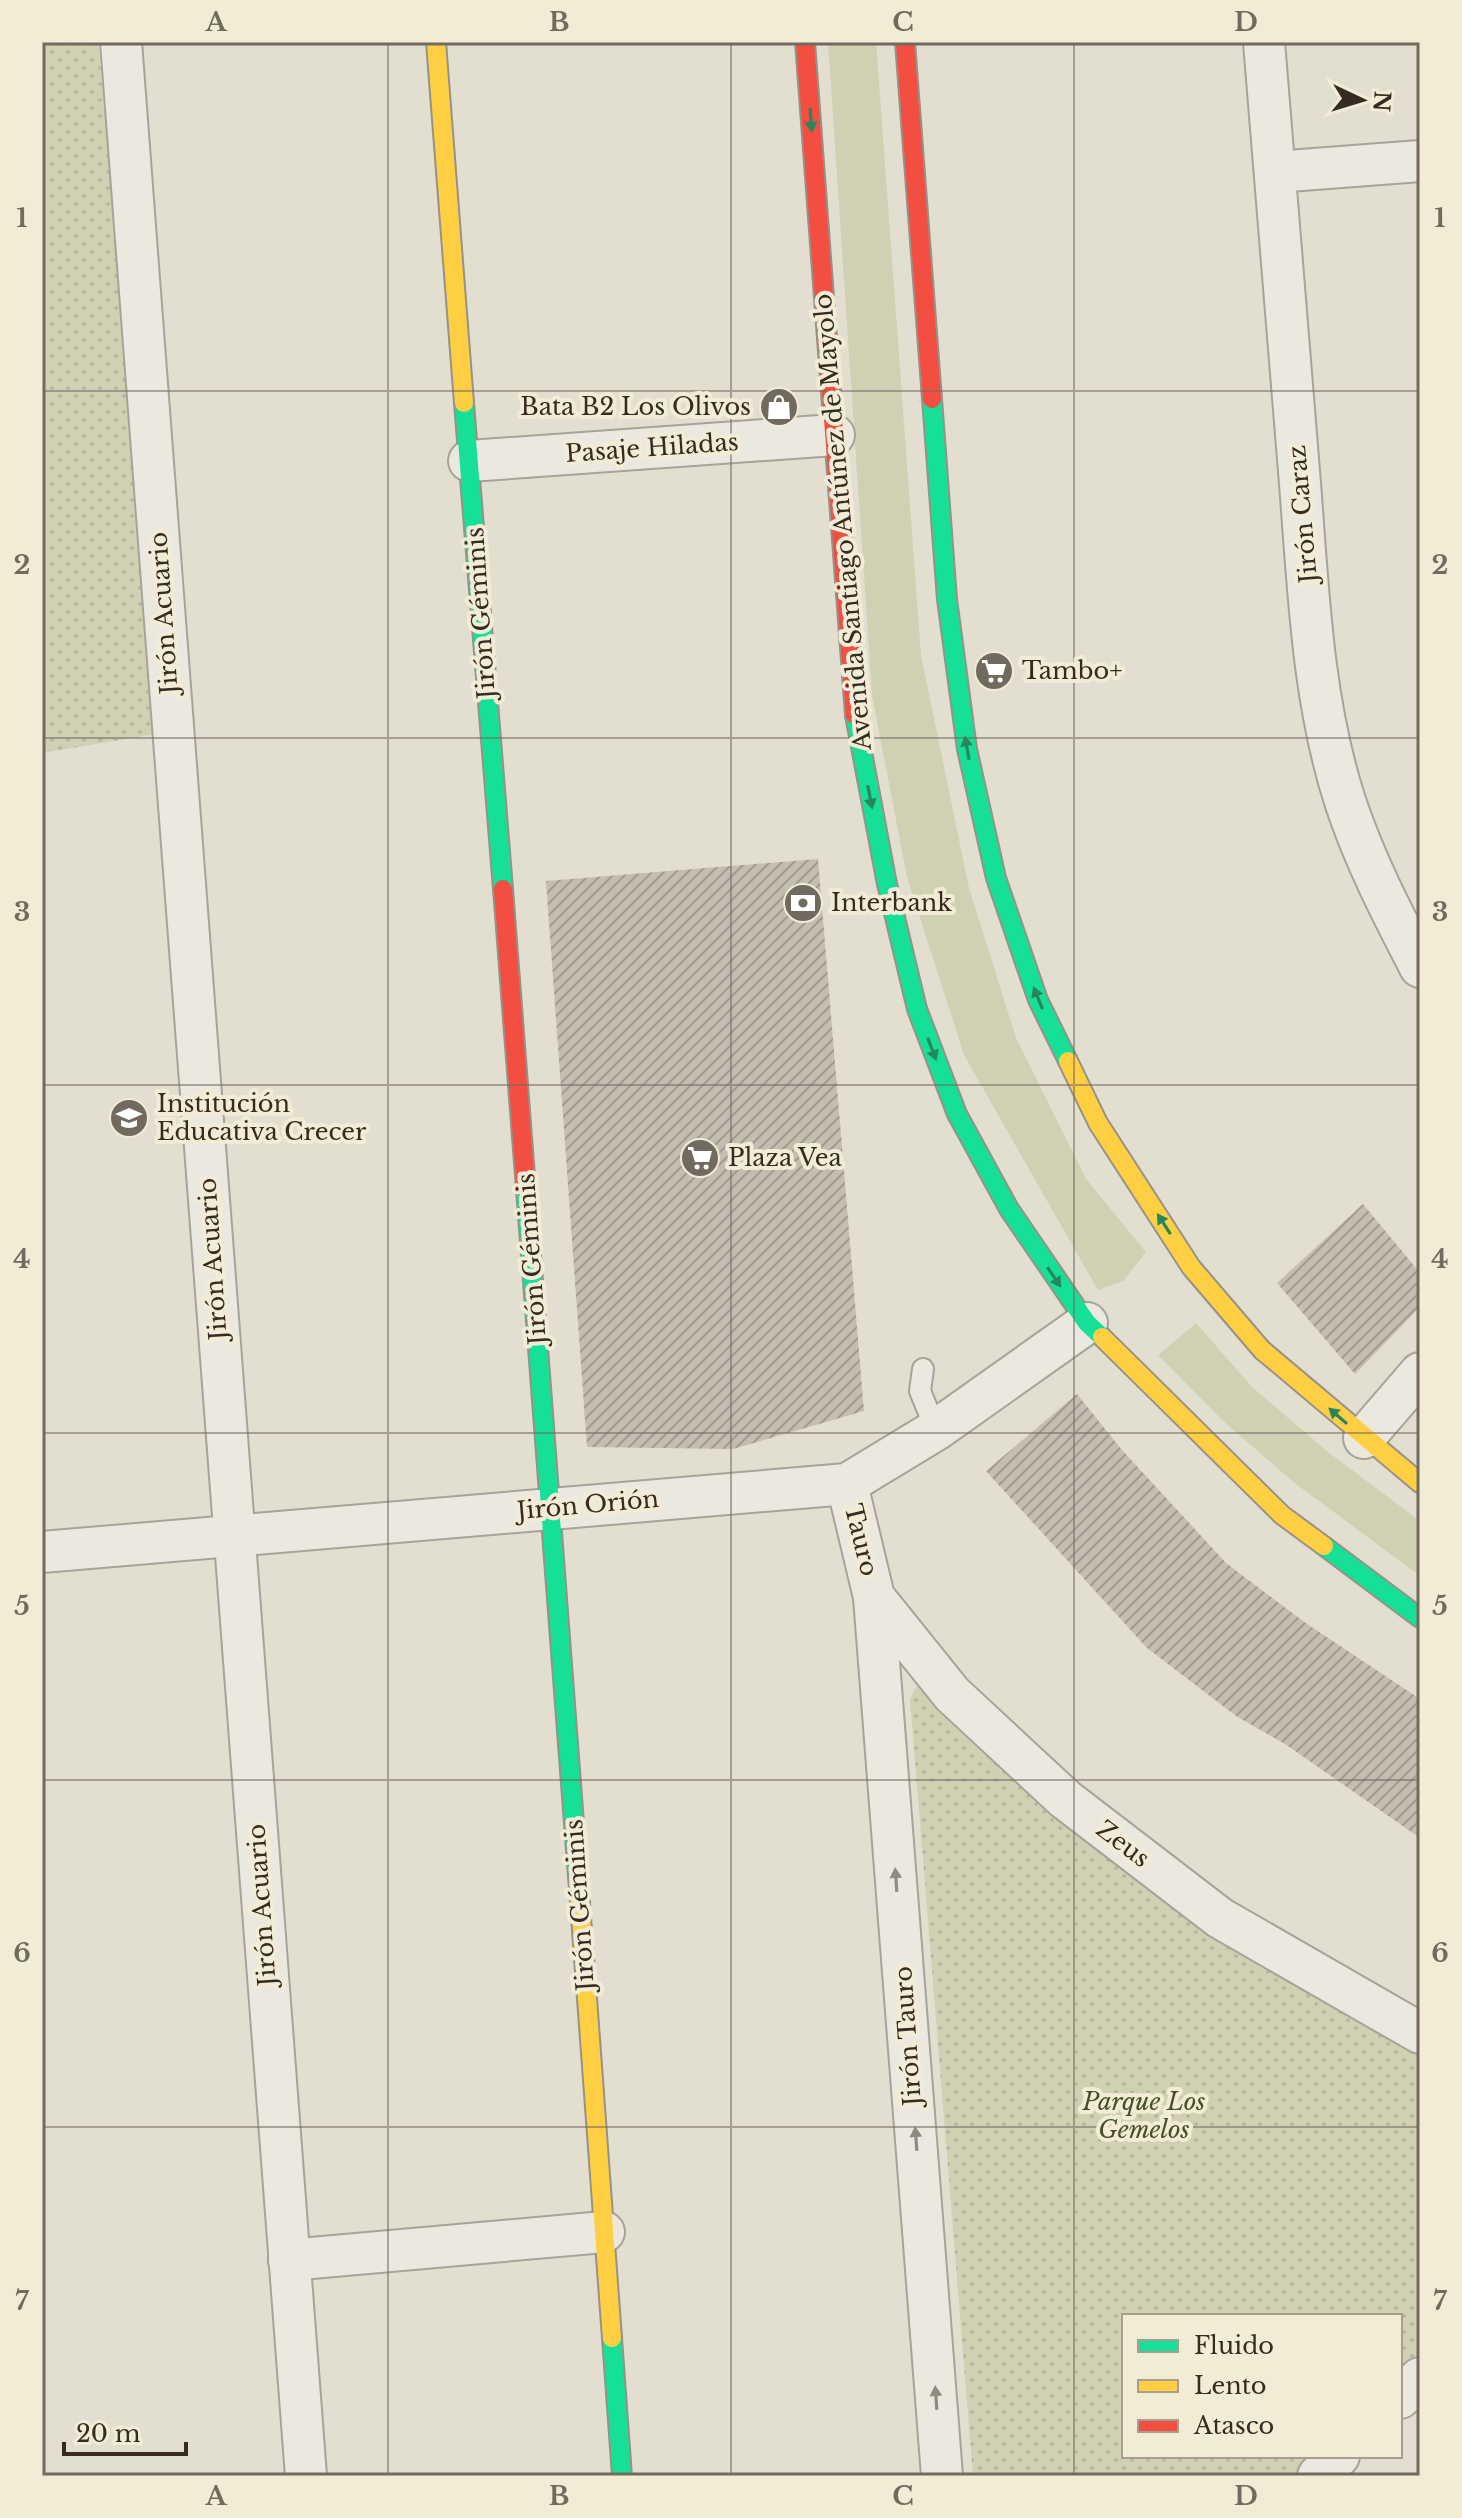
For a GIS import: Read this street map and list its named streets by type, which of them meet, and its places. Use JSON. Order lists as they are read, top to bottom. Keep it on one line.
{"streets":{"main road":["Avenida Santiago Antúnez de Mayolo","Jirón Géminis"],"street":["Pasaje Hiladas","Jirón Caraz","Jirón Acuario","Jirón Orión","Tauro","Zeus","Jirón Tauro"]},"crossings":[["Pasaje Hiladas","Avenida Santiago Antúnez de Mayolo"],["Pasaje Hiladas","Jirón Géminis"],["Avenida Santiago Antúnez de Mayolo","Jirón Orión"],["Jirón Acuario","Jirón Orión"],["Jirón Géminis","Jirón Orión"],["Jirón Orión","Tauro"],["Tauro","Zeus"],["Tauro","Jirón Tauro"],["Zeus","Jirón Tauro"]],"one_way":["Jirón Tauro"],"parks":["Parque Los Gemelos"],"places":{"shop":["Bata B2 Los Olivos"],"supermarket":["Tambo+","Plaza Vea"],"bank":["Interbank"],"school or university":["Institución Educativa Crecer"]},"legend":["Fluido","Lento","Atasco"],"scale_bar":"20 m","north":"right","grid":{"columns":["A","B","C","D"],"rows":["1","2","3","4","5","6","7"]}}
